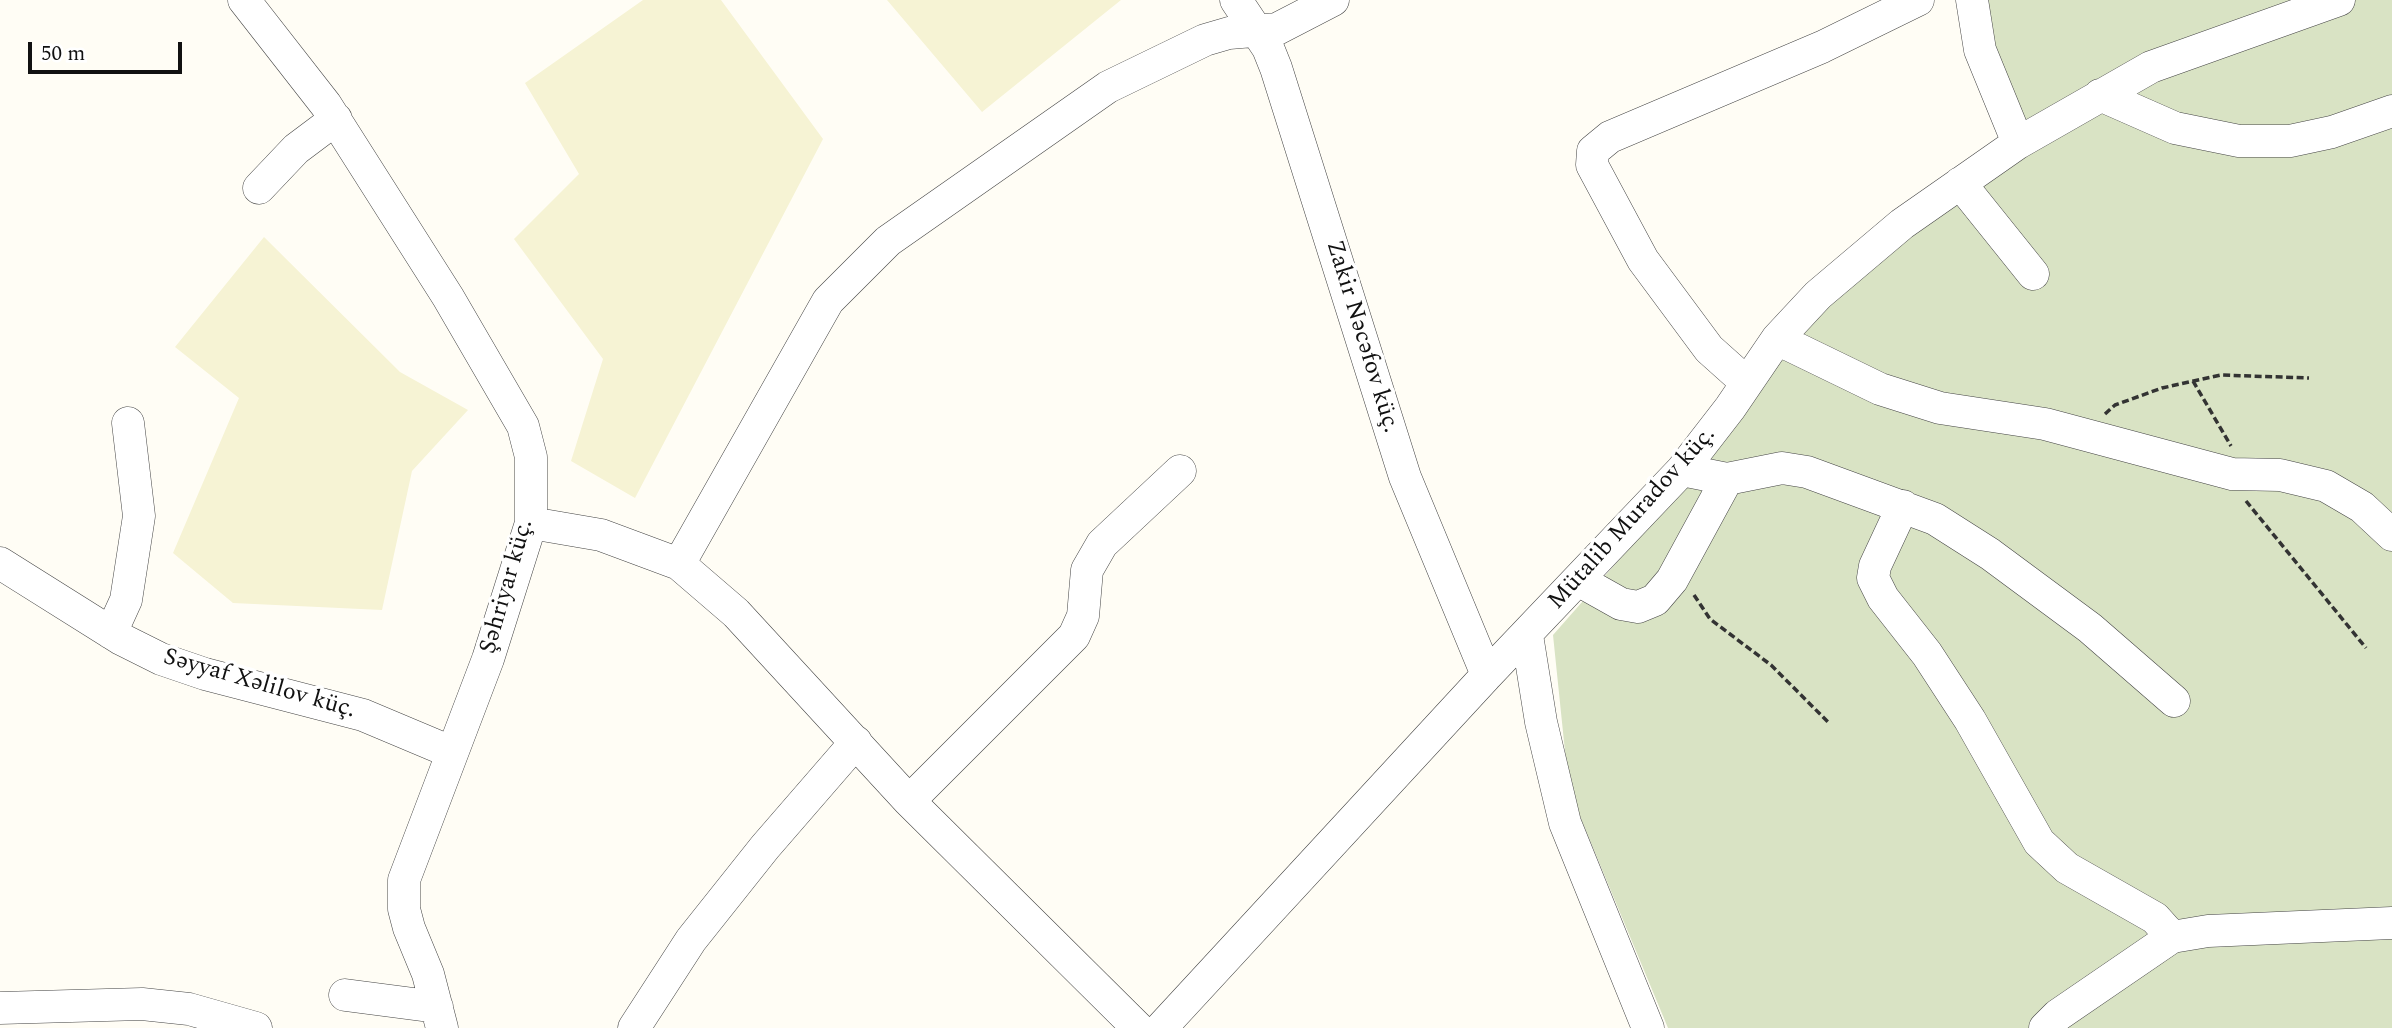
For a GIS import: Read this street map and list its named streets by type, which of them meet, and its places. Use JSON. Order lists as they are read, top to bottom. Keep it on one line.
{"streets":{"street":["Zakir Nəcəfov küç.","Mütalib Muradov küç.","Şəhriyar küç.","Səyyaf Xəlilov küç."]},"crossings":[["Zakir Nəcəfov küç.","Mütalib Muradov küç."],["Şəhriyar küç.","Səyyaf Xəlilov küç."]],"scale_bar":"50 m"}
